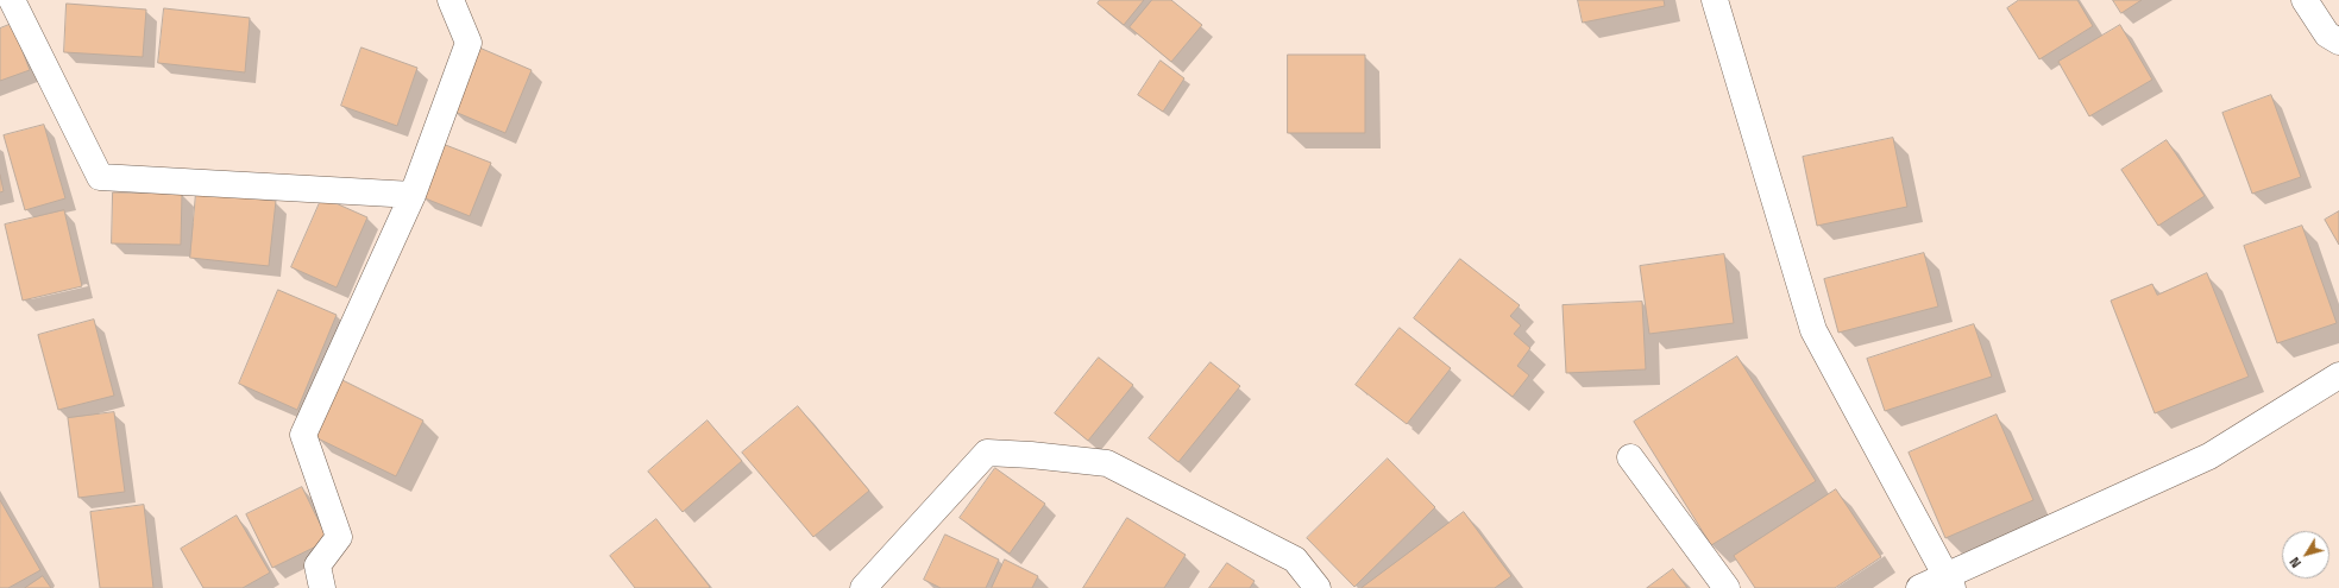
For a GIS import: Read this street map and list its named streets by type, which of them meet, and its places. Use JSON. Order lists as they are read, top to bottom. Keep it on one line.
{"north":"bottom left"}
